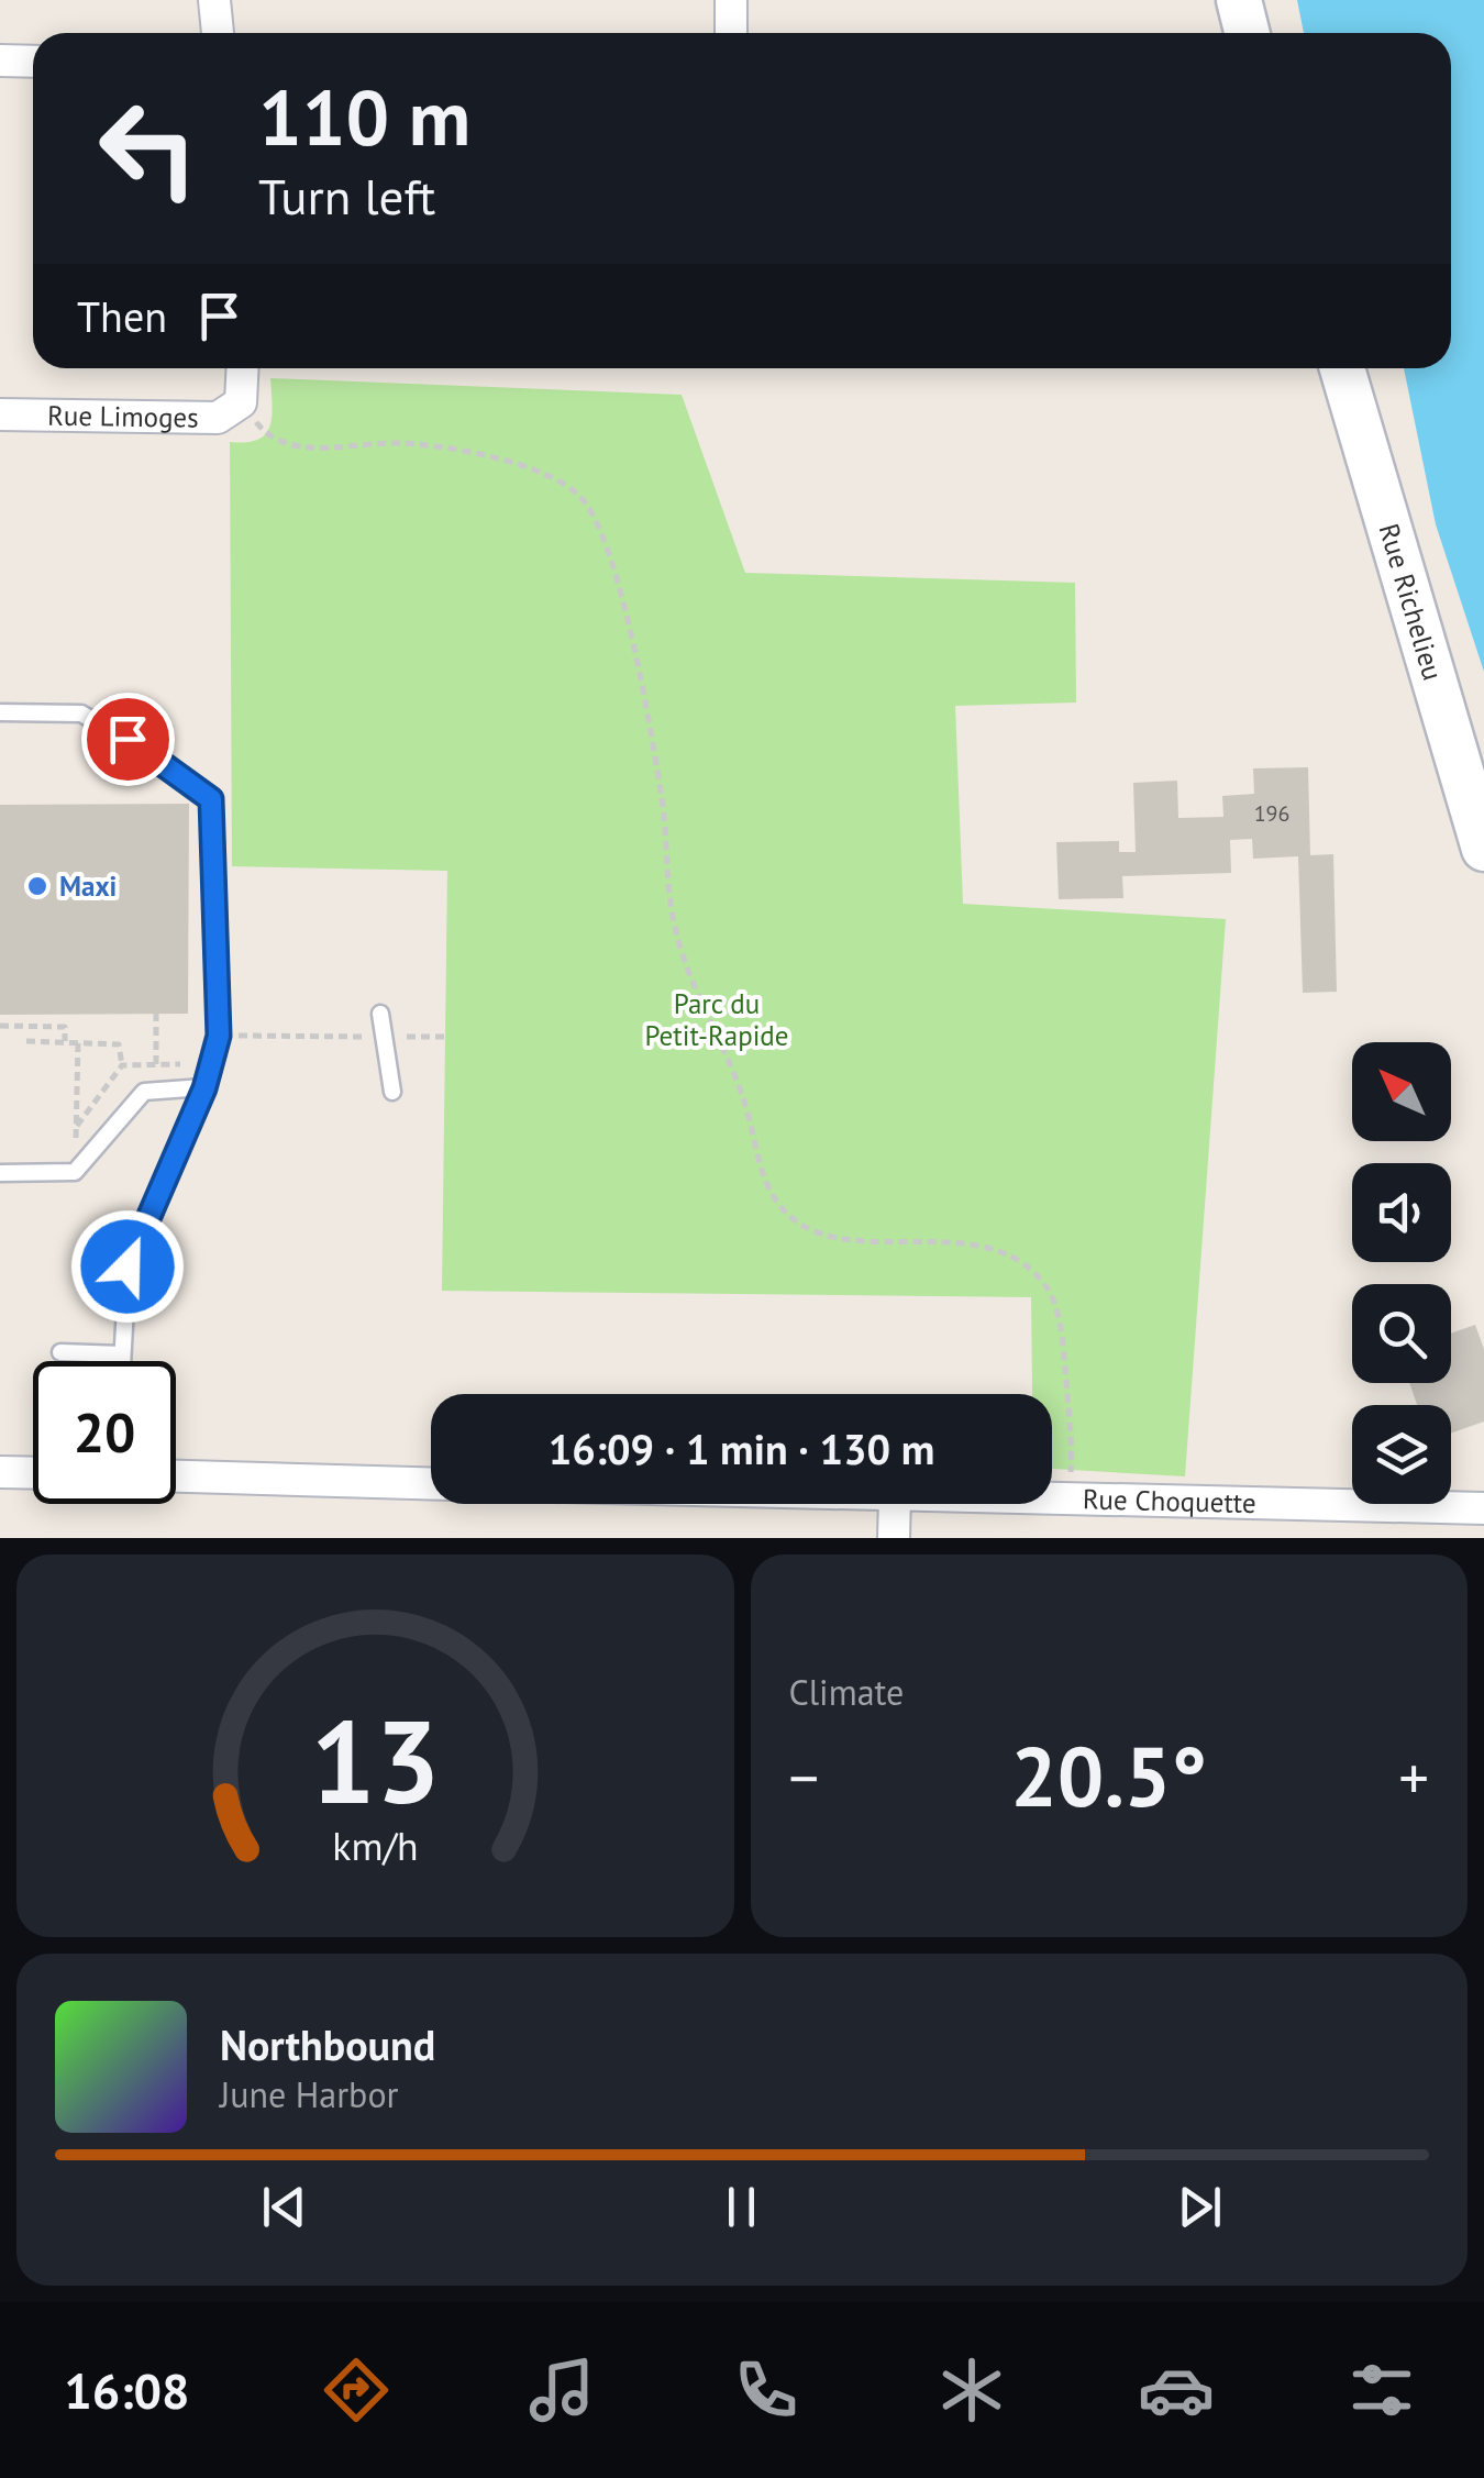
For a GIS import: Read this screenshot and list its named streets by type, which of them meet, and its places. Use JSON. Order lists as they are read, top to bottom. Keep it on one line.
{"streets":{"main road":["Rue Richelieu"],"street":["Rue Limoges","Rue Choquette"]},"parks":["Parc du Petit-Rapide"],"places":["Maxi"],"house_numbers":["196"],"north":"top left","page":{"turn":["110 m","Turn left"],"then":"Then","limit":"20","trip":"16:09 · 1 min · 130 m","tile":"Climate","heat":["−","20.5°","+"],"song":["Northbound","June Harbor"],"tabs":"16:08","gauge":["13","km/h"]}}
